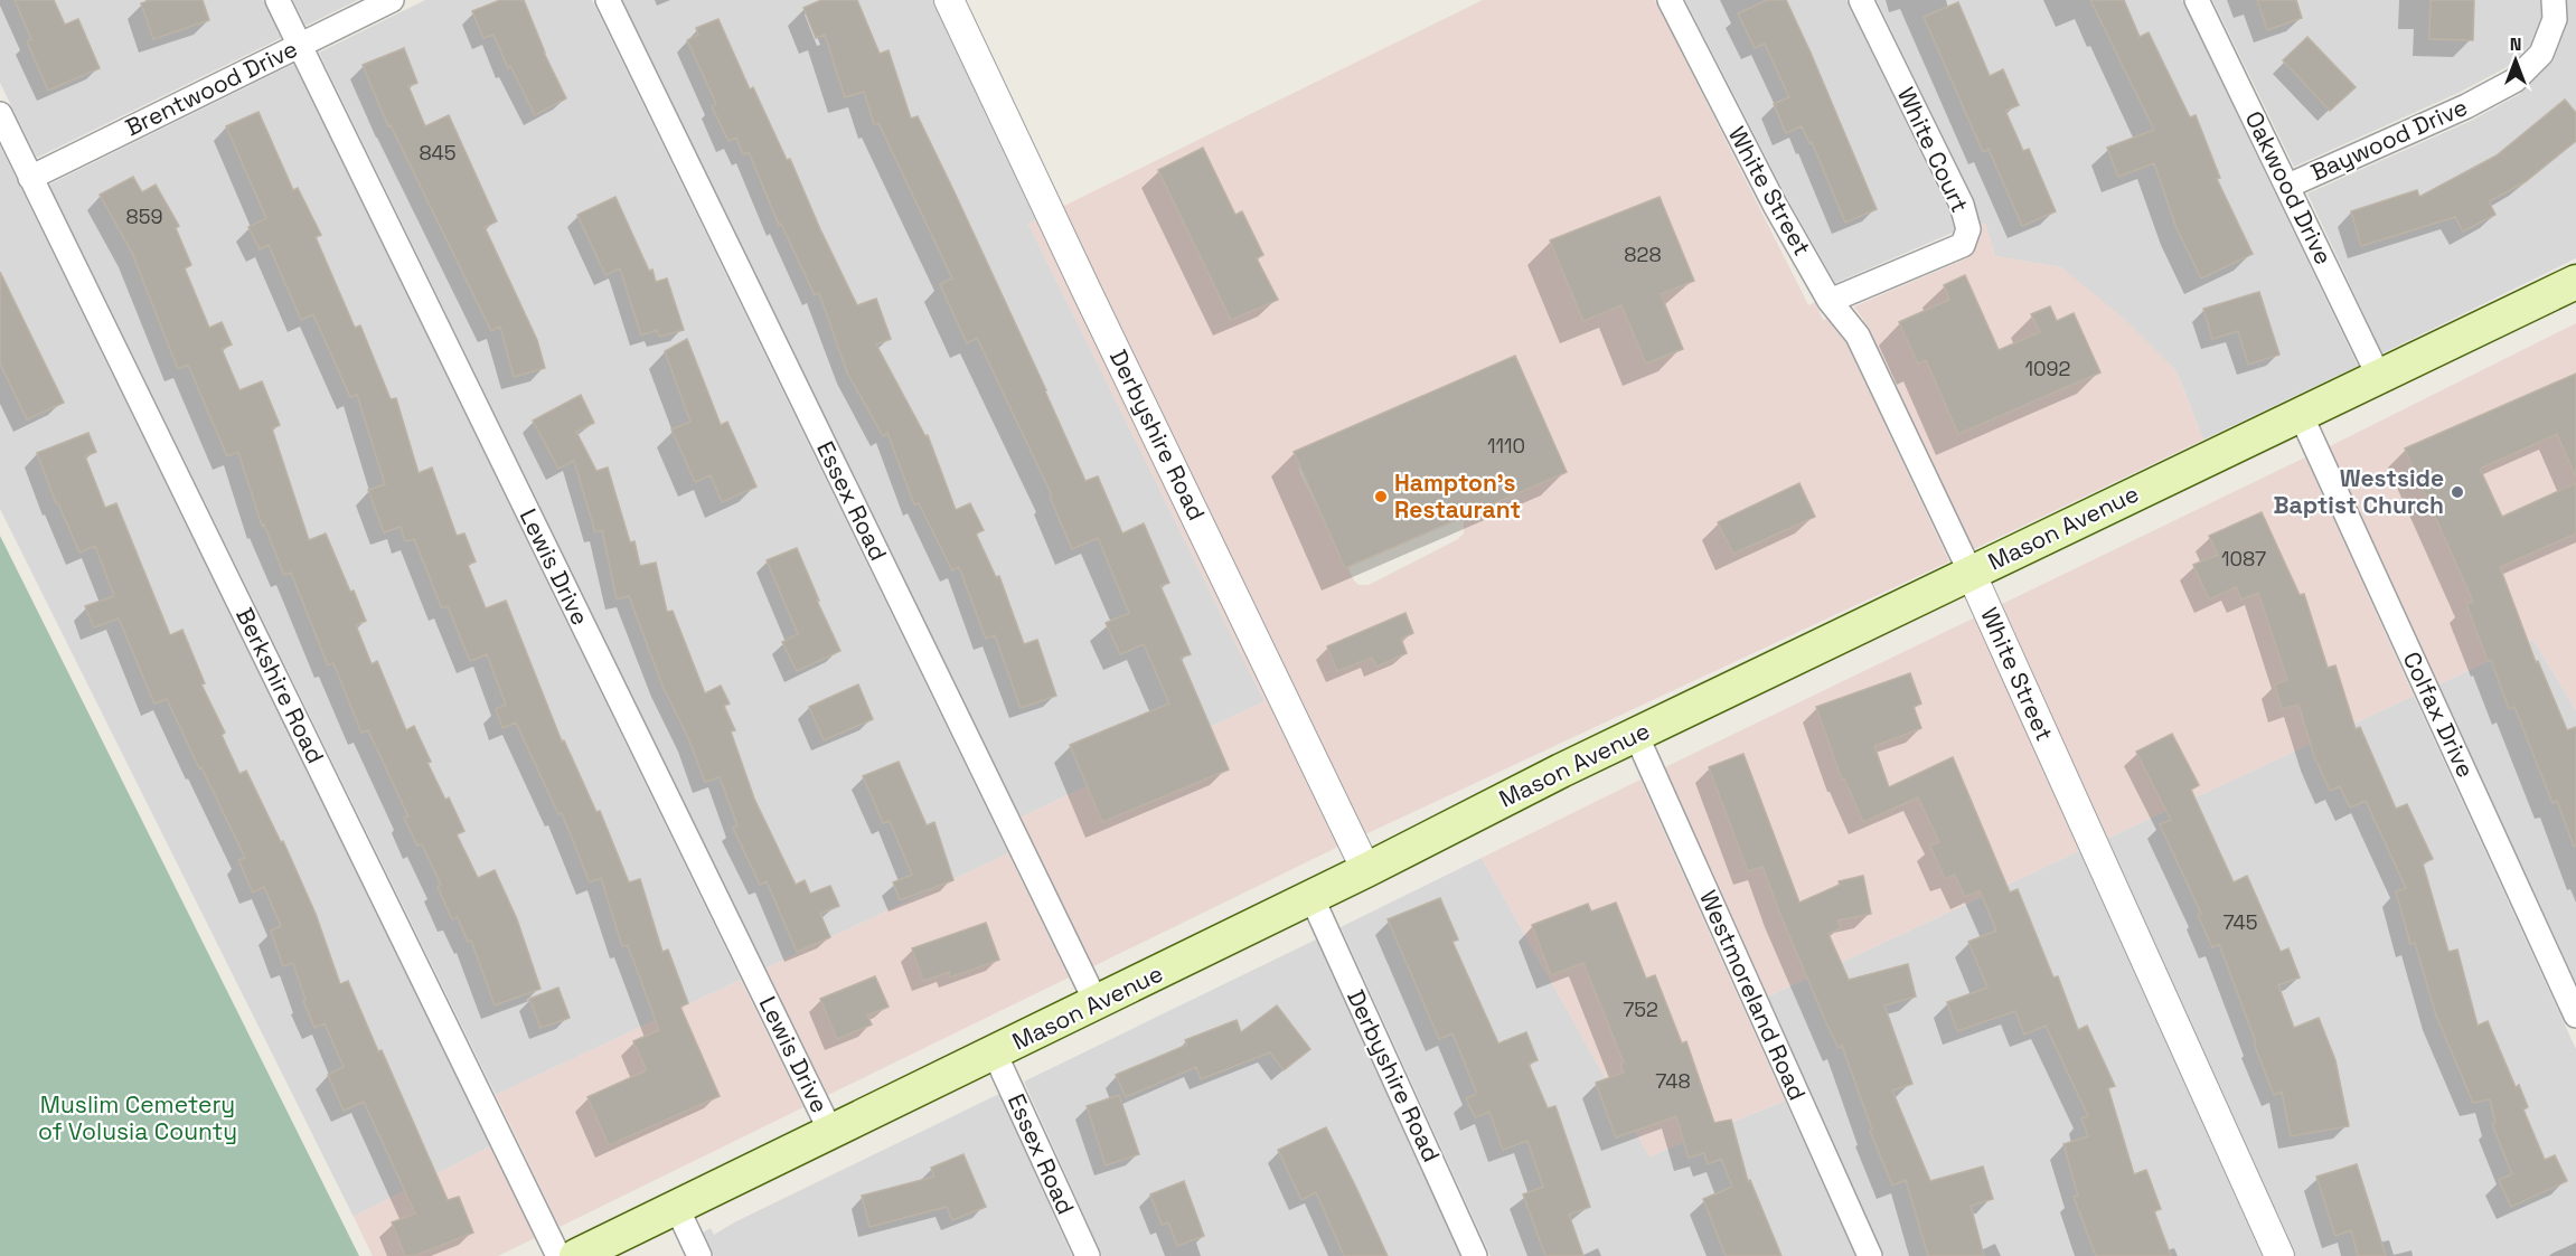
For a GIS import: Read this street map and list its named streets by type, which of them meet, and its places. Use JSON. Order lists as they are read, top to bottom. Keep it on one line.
{"streets":{"main road":["Mason Avenue"],"street":["Brentwood Drive","Baywood Drive","White Court","Oakwood Drive","White Street","Derbyshire Road","Essex Road","Lewis Drive","Berkshire Road","Colfax Drive","Westmoreland Road"]},"crossings":[["Brentwood Drive","Lewis Drive"],["Brentwood Drive","Berkshire Road"],["Baywood Drive","Oakwood Drive"],["White Court","White Street"],["Oakwood Drive","Mason Avenue"],["White Street","Mason Avenue"],["Derbyshire Road","Mason Avenue"],["Essex Road","Mason Avenue"],["Mason Avenue","Lewis Drive"],["Mason Avenue","Colfax Drive"],["Mason Avenue","Westmoreland Road"]],"parks":["Muslim Cemetery of Volusia County"],"places":["Westside Baptist Church","Hampton's Restaurant"],"house_numbers":["845","859","828","1092","1110","1087","745","752","748"],"north":"top"}
